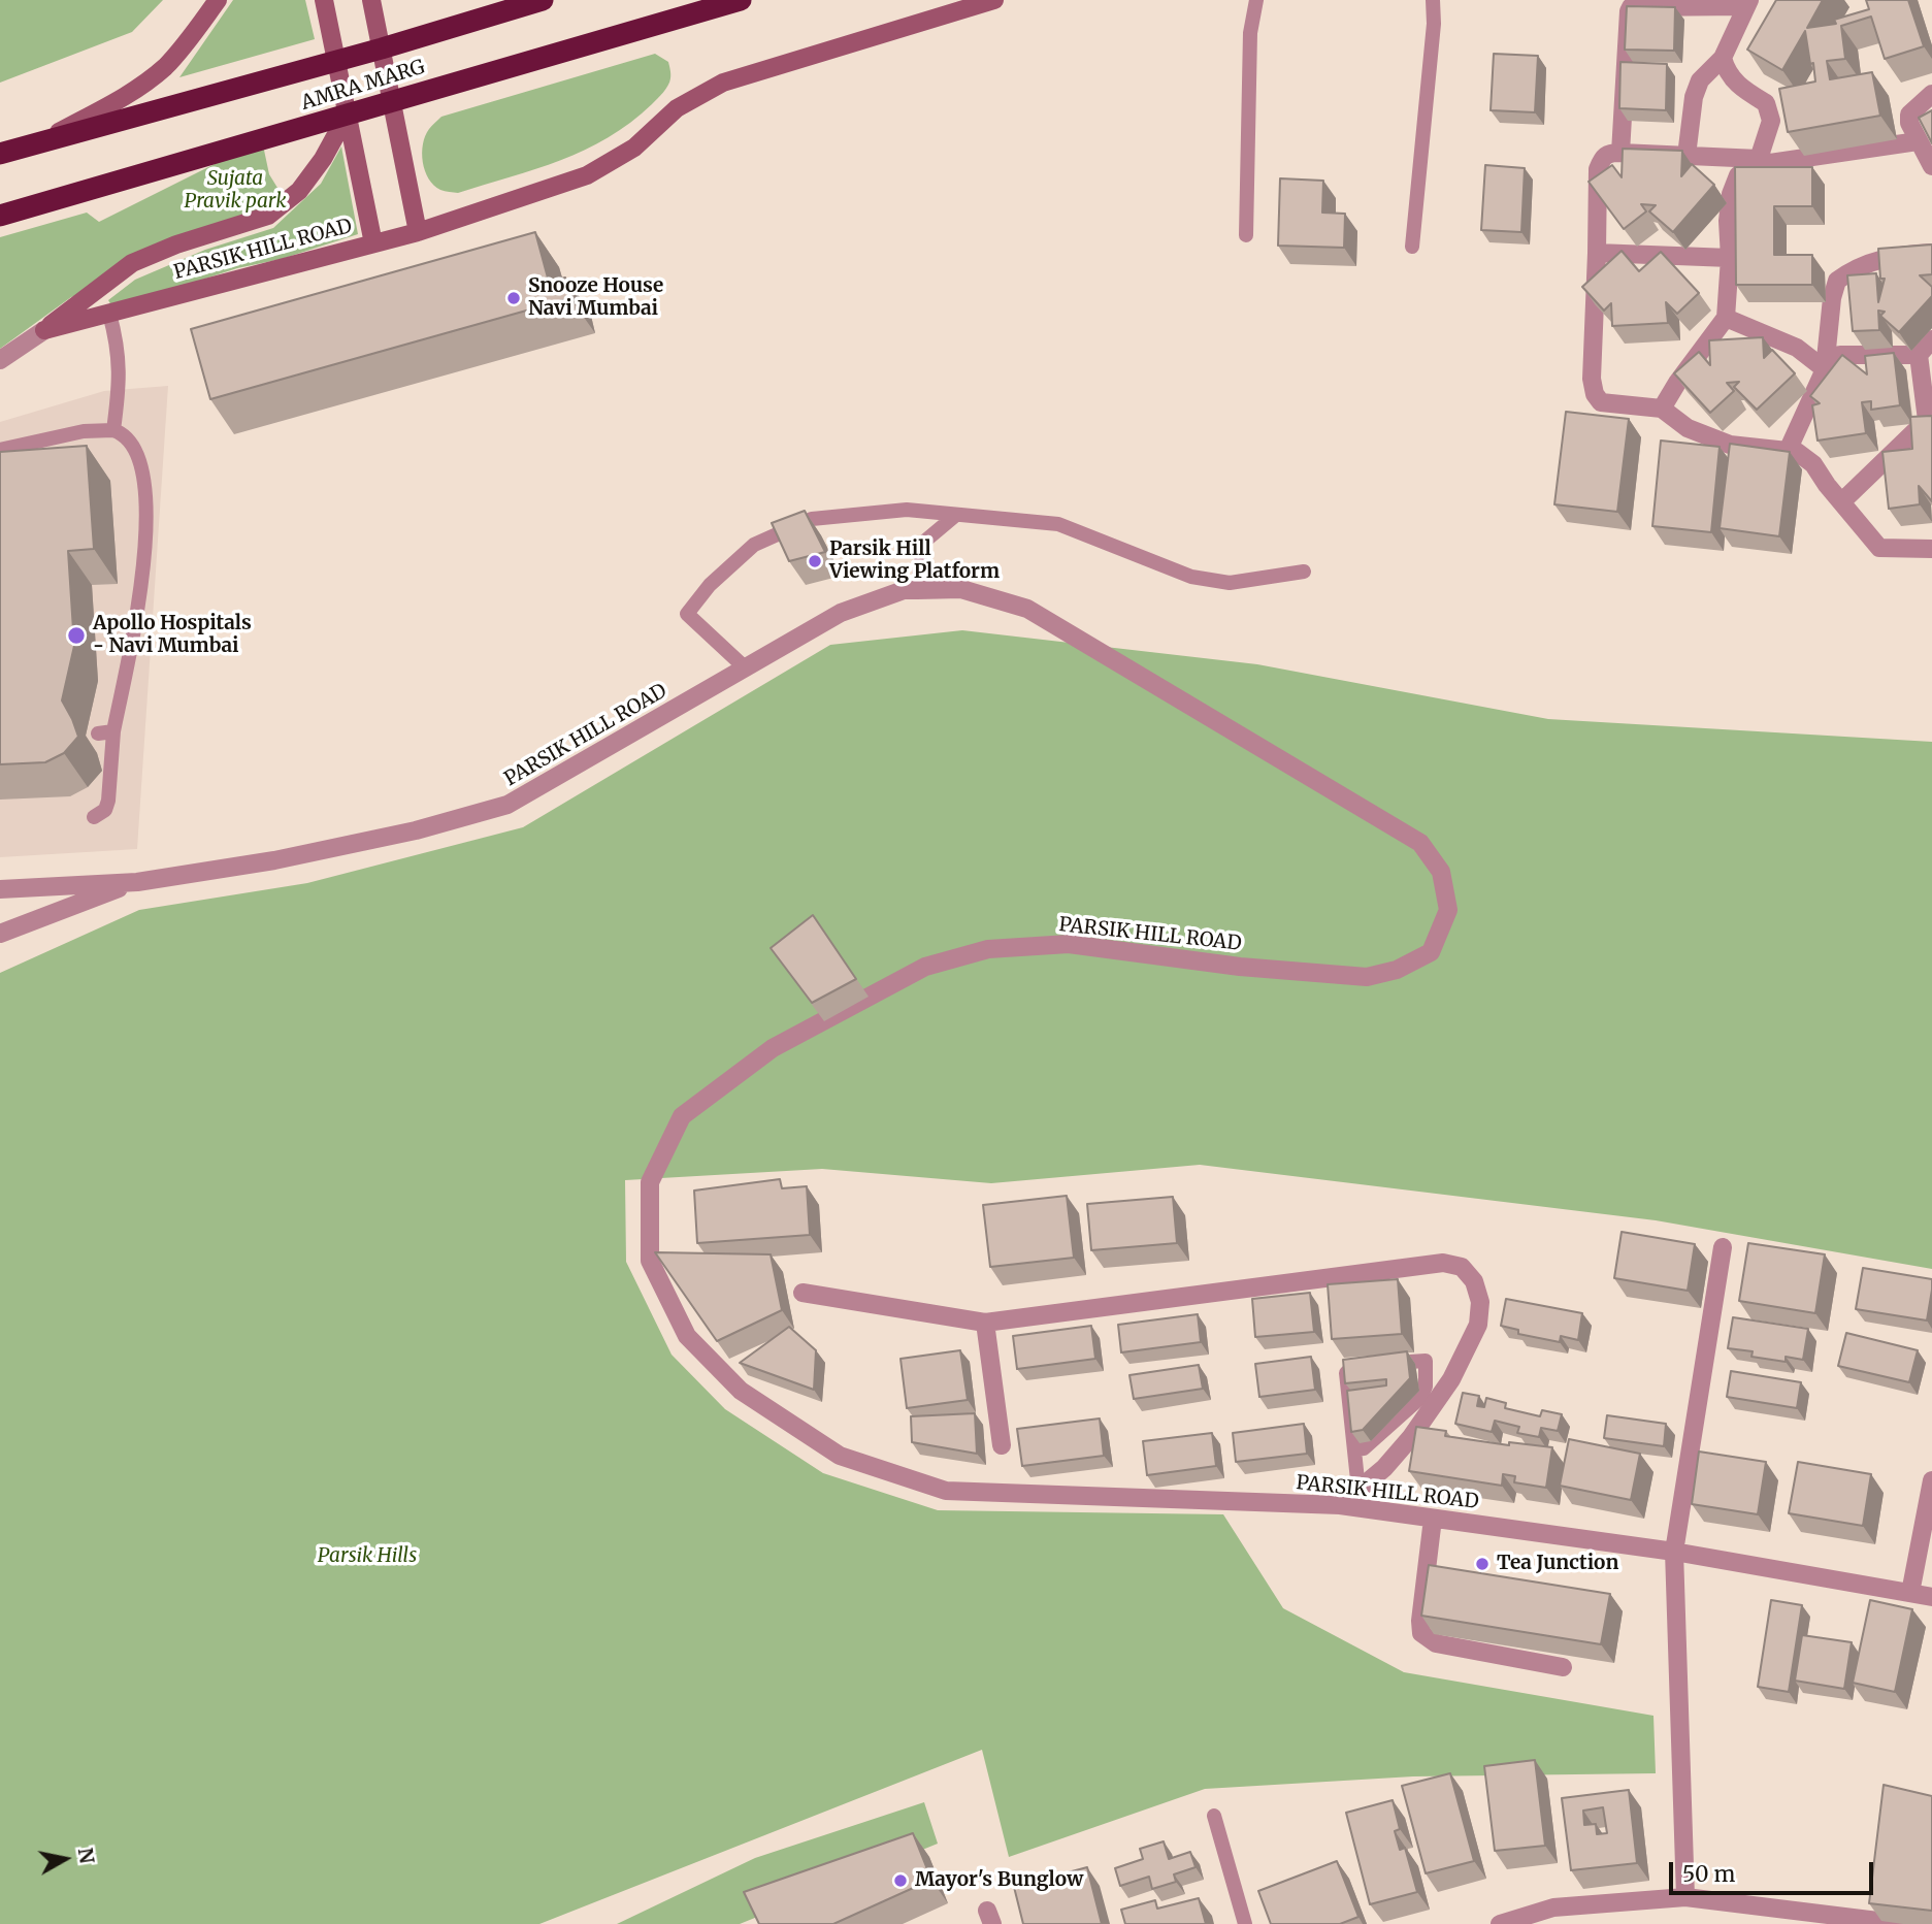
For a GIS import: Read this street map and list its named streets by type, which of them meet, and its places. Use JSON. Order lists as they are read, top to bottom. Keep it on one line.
{"streets":{"highway":["AMRA MARG"],"street":["PARSIK HILL ROAD"]},"parks":["Sujata Pravik park","Parsik Hills"],"places":["Snooze House Navi Mumbai","Parsik Hill Viewing Platform","Apollo Hospitals - Navi Mumbai","Tea Junction","Mayor's Bunglow"],"scale_bar":"50 m","north":"right"}
